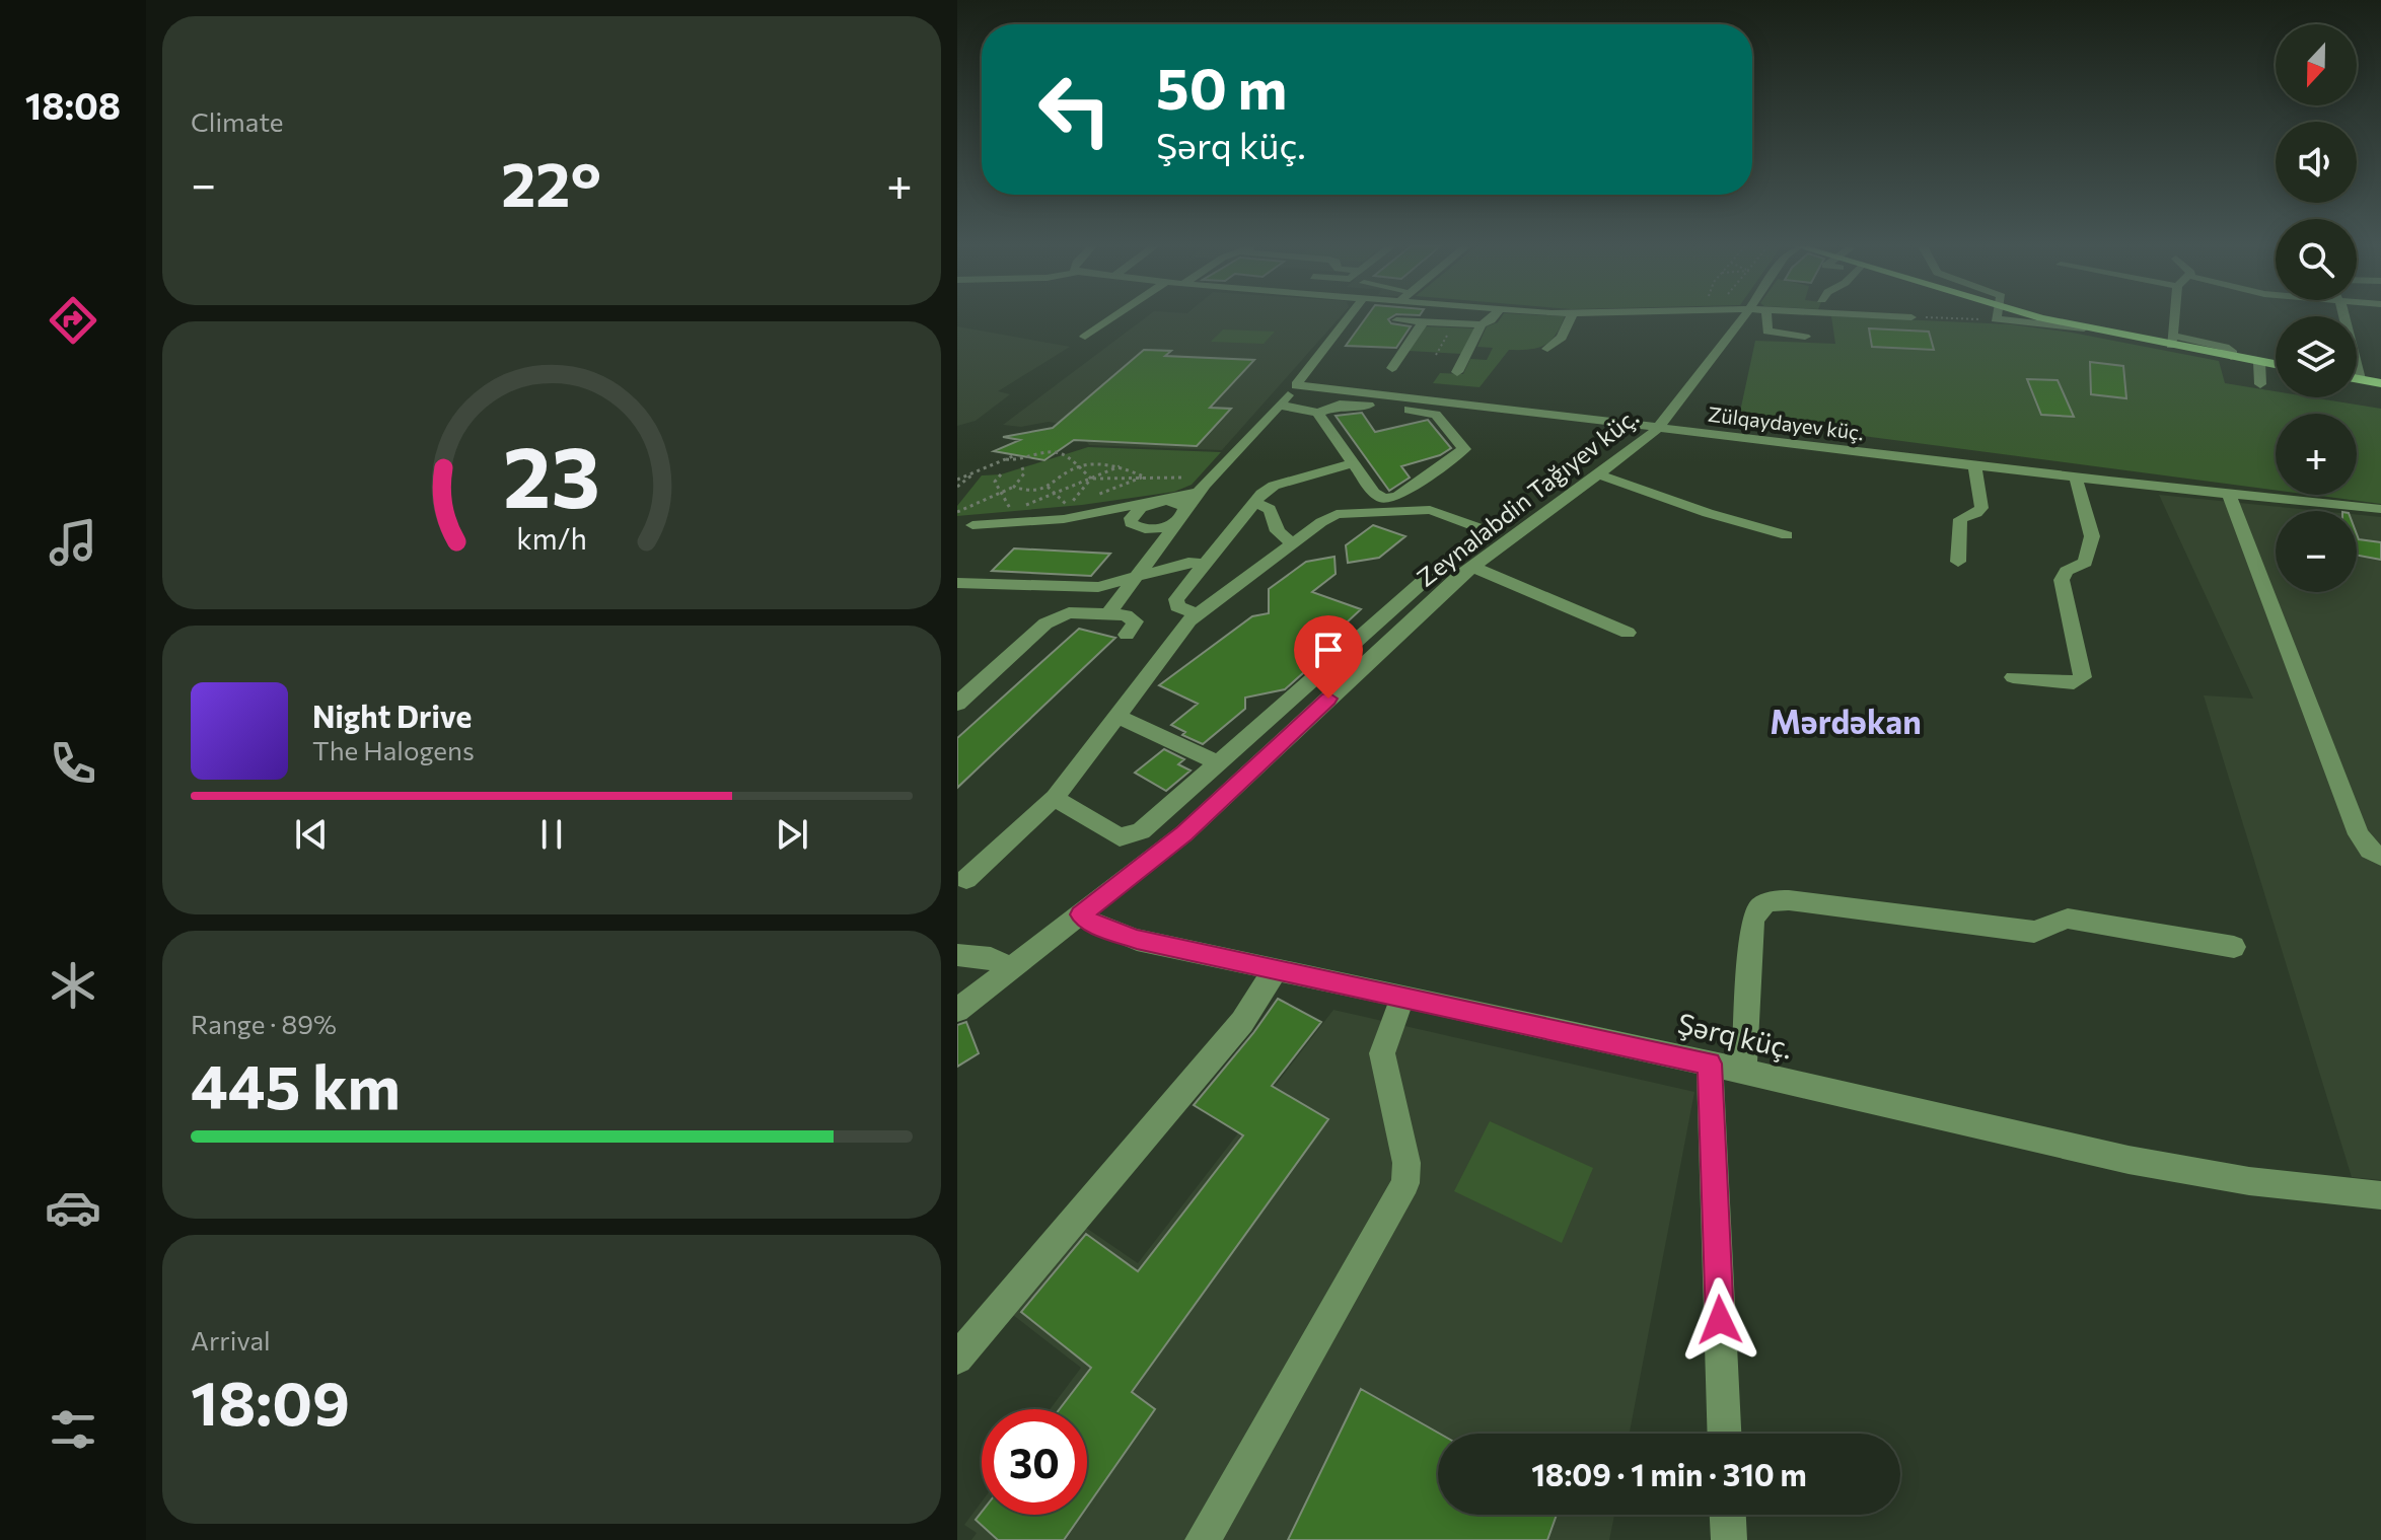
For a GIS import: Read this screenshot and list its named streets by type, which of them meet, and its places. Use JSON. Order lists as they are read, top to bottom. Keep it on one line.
{"streets":{"street":["Zülqaydayev küç.","Zeynalabdin Tağıyev küç.","Şərq küç."]},"crossings":[["Zülqaydayev küç.","Zeynalabdin Tağıyev küç."],["Zeynalabdin Tağıyev küç.","Şərq küç."]],"districts":["Mərdəkan"],"north":"bottom","page":{"tabs":"18:08","tile":["Climate",["Range · 89%","445 km"],["Arrival","18:09"]],"map_buttons":["+","−"],"turn":["50 m","Şərq küç."],"heat":["−","22°","+"],"song":["Night Drive","The Halogens"],"limit":"30","trip":"18:09 · 1 min · 310 m","gauge":["23","km/h"]}}
